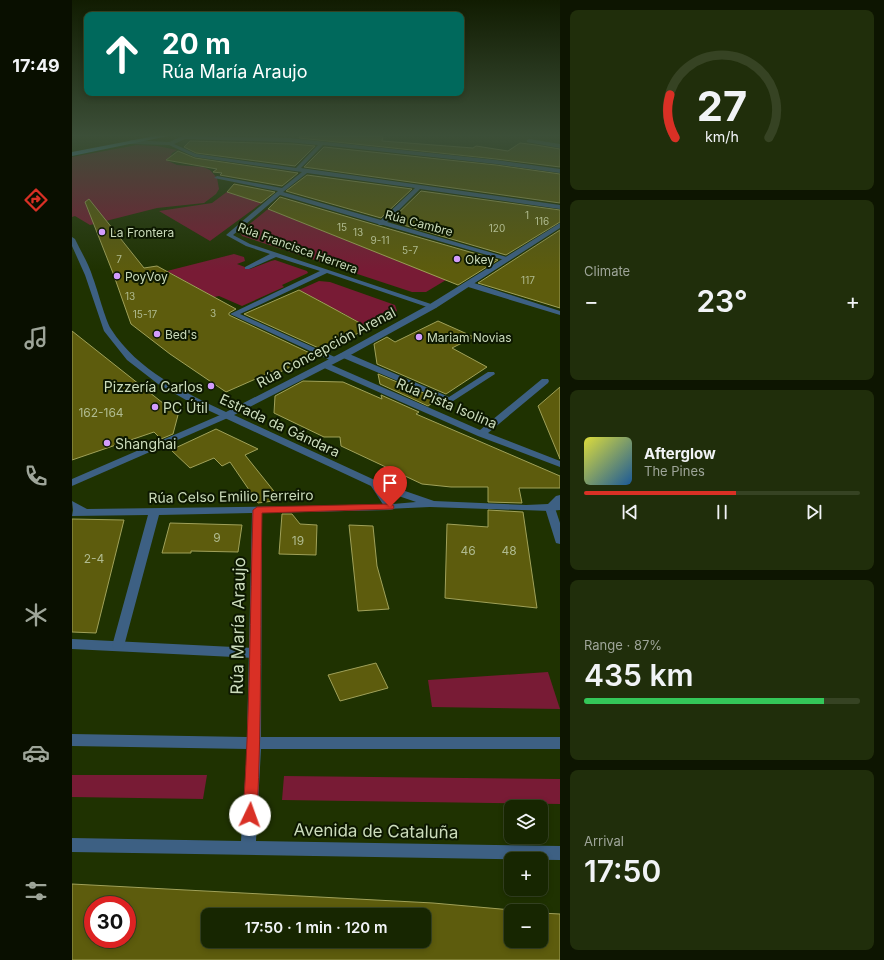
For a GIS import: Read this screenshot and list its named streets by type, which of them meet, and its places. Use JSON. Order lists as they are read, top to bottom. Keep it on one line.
{"streets":{"street":["Rúa Cambre","Rúa Francisca Herrera","Rúa Concepción Arenal","Rúa Pista Isolina","Estrada da Gándara","Rúa Celso Emilio Ferreiro","Rúa María Araujo","Avenida de Cataluña"]},"crossings":[["Rúa Cambre","Rúa Francisca Herrera"],["Rúa Cambre","Rúa Concepción Arenal"],["Rúa Francisca Herrera","Rúa Concepción Arenal"],["Rúa Concepción Arenal","Rúa Pista Isolina"],["Rúa Concepción Arenal","Estrada da Gándara"],["Estrada da Gándara","Rúa Celso Emilio Ferreiro"],["Rúa Celso Emilio Ferreiro","Rúa María Araujo"],["Rúa María Araujo","Avenida de Cataluña"]],"places":["La Frontera","Okey","PoyVoy","Bed's","Mariam Novias","Pizzería Carlos","PC Útil","Shanghai"],"house_numbers":["1","116","15","120","13","9-11","5-7","7","117","13","3","15-17","162-164","9","19","46","48","2-4"],"page":{"tabs":"17:49","turn":["20 m","Rúa María Araujo"],"tile":["Climate",["Range · 87%","435 km"],["Arrival","17:50"]],"heat":["−","23°","+"],"song":["Afterglow","The Pines"],"map_buttons":["+","−"],"limit":"30","trip":"17:50 · 1 min · 120 m","gauge":["27","km/h"]}}
